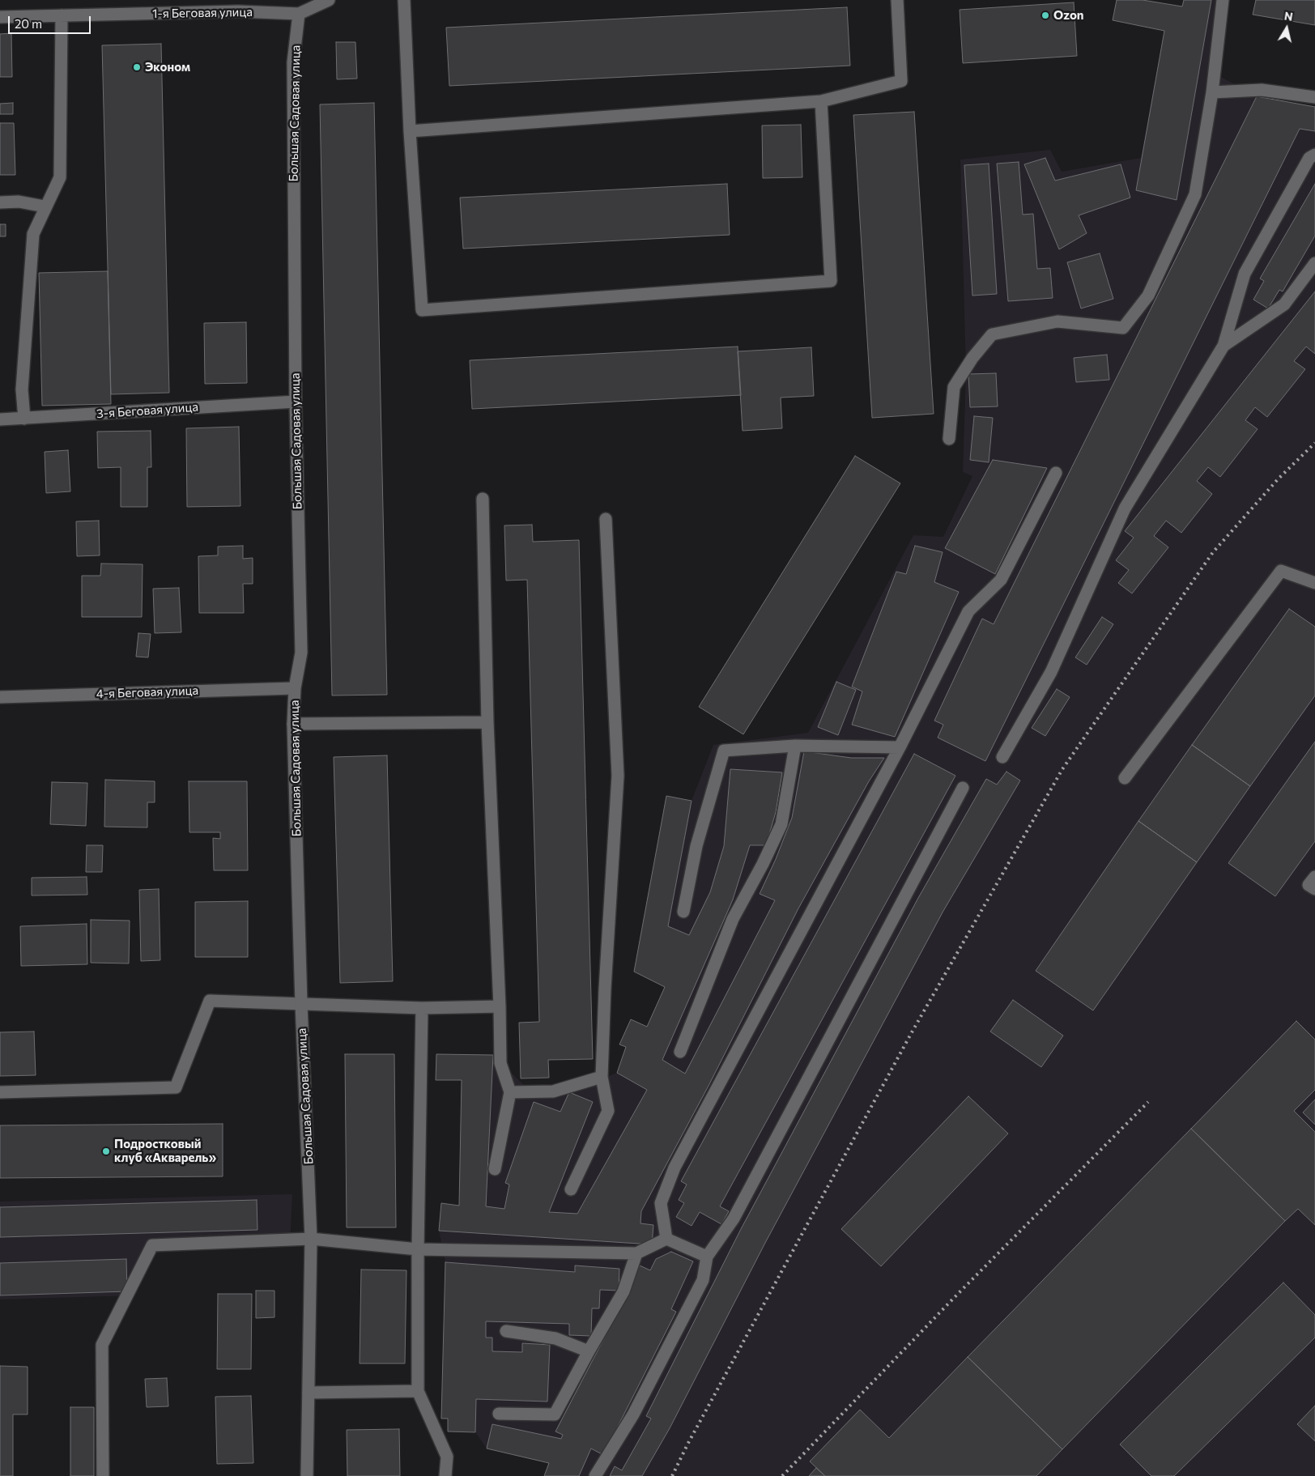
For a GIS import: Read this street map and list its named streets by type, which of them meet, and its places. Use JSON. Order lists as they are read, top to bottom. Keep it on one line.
{"streets":{"street":["1-я Беговая улица","Большая Садовая улица","3-я Беговая улица","4-я Беговая улица"]},"crossings":[["1-я Беговая улица","Большая Садовая улица"],["Большая Садовая улица","3-я Беговая улица"],["Большая Садовая улица","4-я Беговая улица"]],"places":["Ozon","Эконом","Подростковый клуб «Акварель»"],"scale_bar":"20 m","north":"top"}
